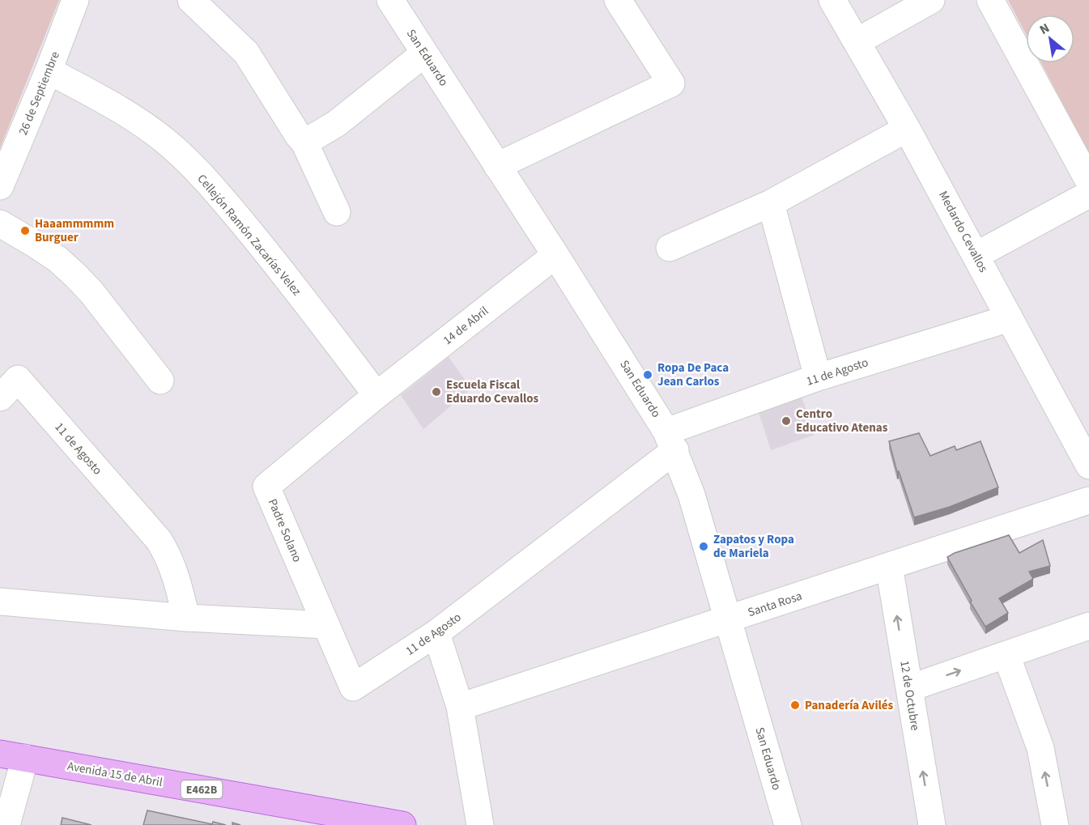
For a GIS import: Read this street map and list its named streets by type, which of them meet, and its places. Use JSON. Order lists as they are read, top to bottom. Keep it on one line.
{"streets":{"main road":["Avenida 15 de Abril","E462B"],"street":["San Eduardo","26 de Septiembre","Medardo Cevallos","Cellejón Ramón Zacarías Velez","14 de Abril","11 de Agosto","Padre Solano","Santa Rosa","12 de Octubre"]},"crossings":[["San Eduardo","14 de Abril"],["San Eduardo","11 de Agosto"],["San Eduardo","Santa Rosa"],["26 de Septiembre","Cellejón Ramón Zacarías Velez"],["Medardo Cevallos","11 de Agosto"],["Cellejón Ramón Zacarías Velez","14 de Abril"],["Cellejón Ramón Zacarías Velez","Padre Solano"],["14 de Abril","Padre Solano"],["11 de Agosto","Padre Solano"],["Santa Rosa","12 de Octubre"]],"places":["Haaammmmm Burguer","Ropa De Paca Jean Carlos","Escuela Fiscal Eduardo Cevallos","Centro Educativo Atenas","Zapatos y Ropa de Mariela","Panadería Avilés"],"north":"top left"}
